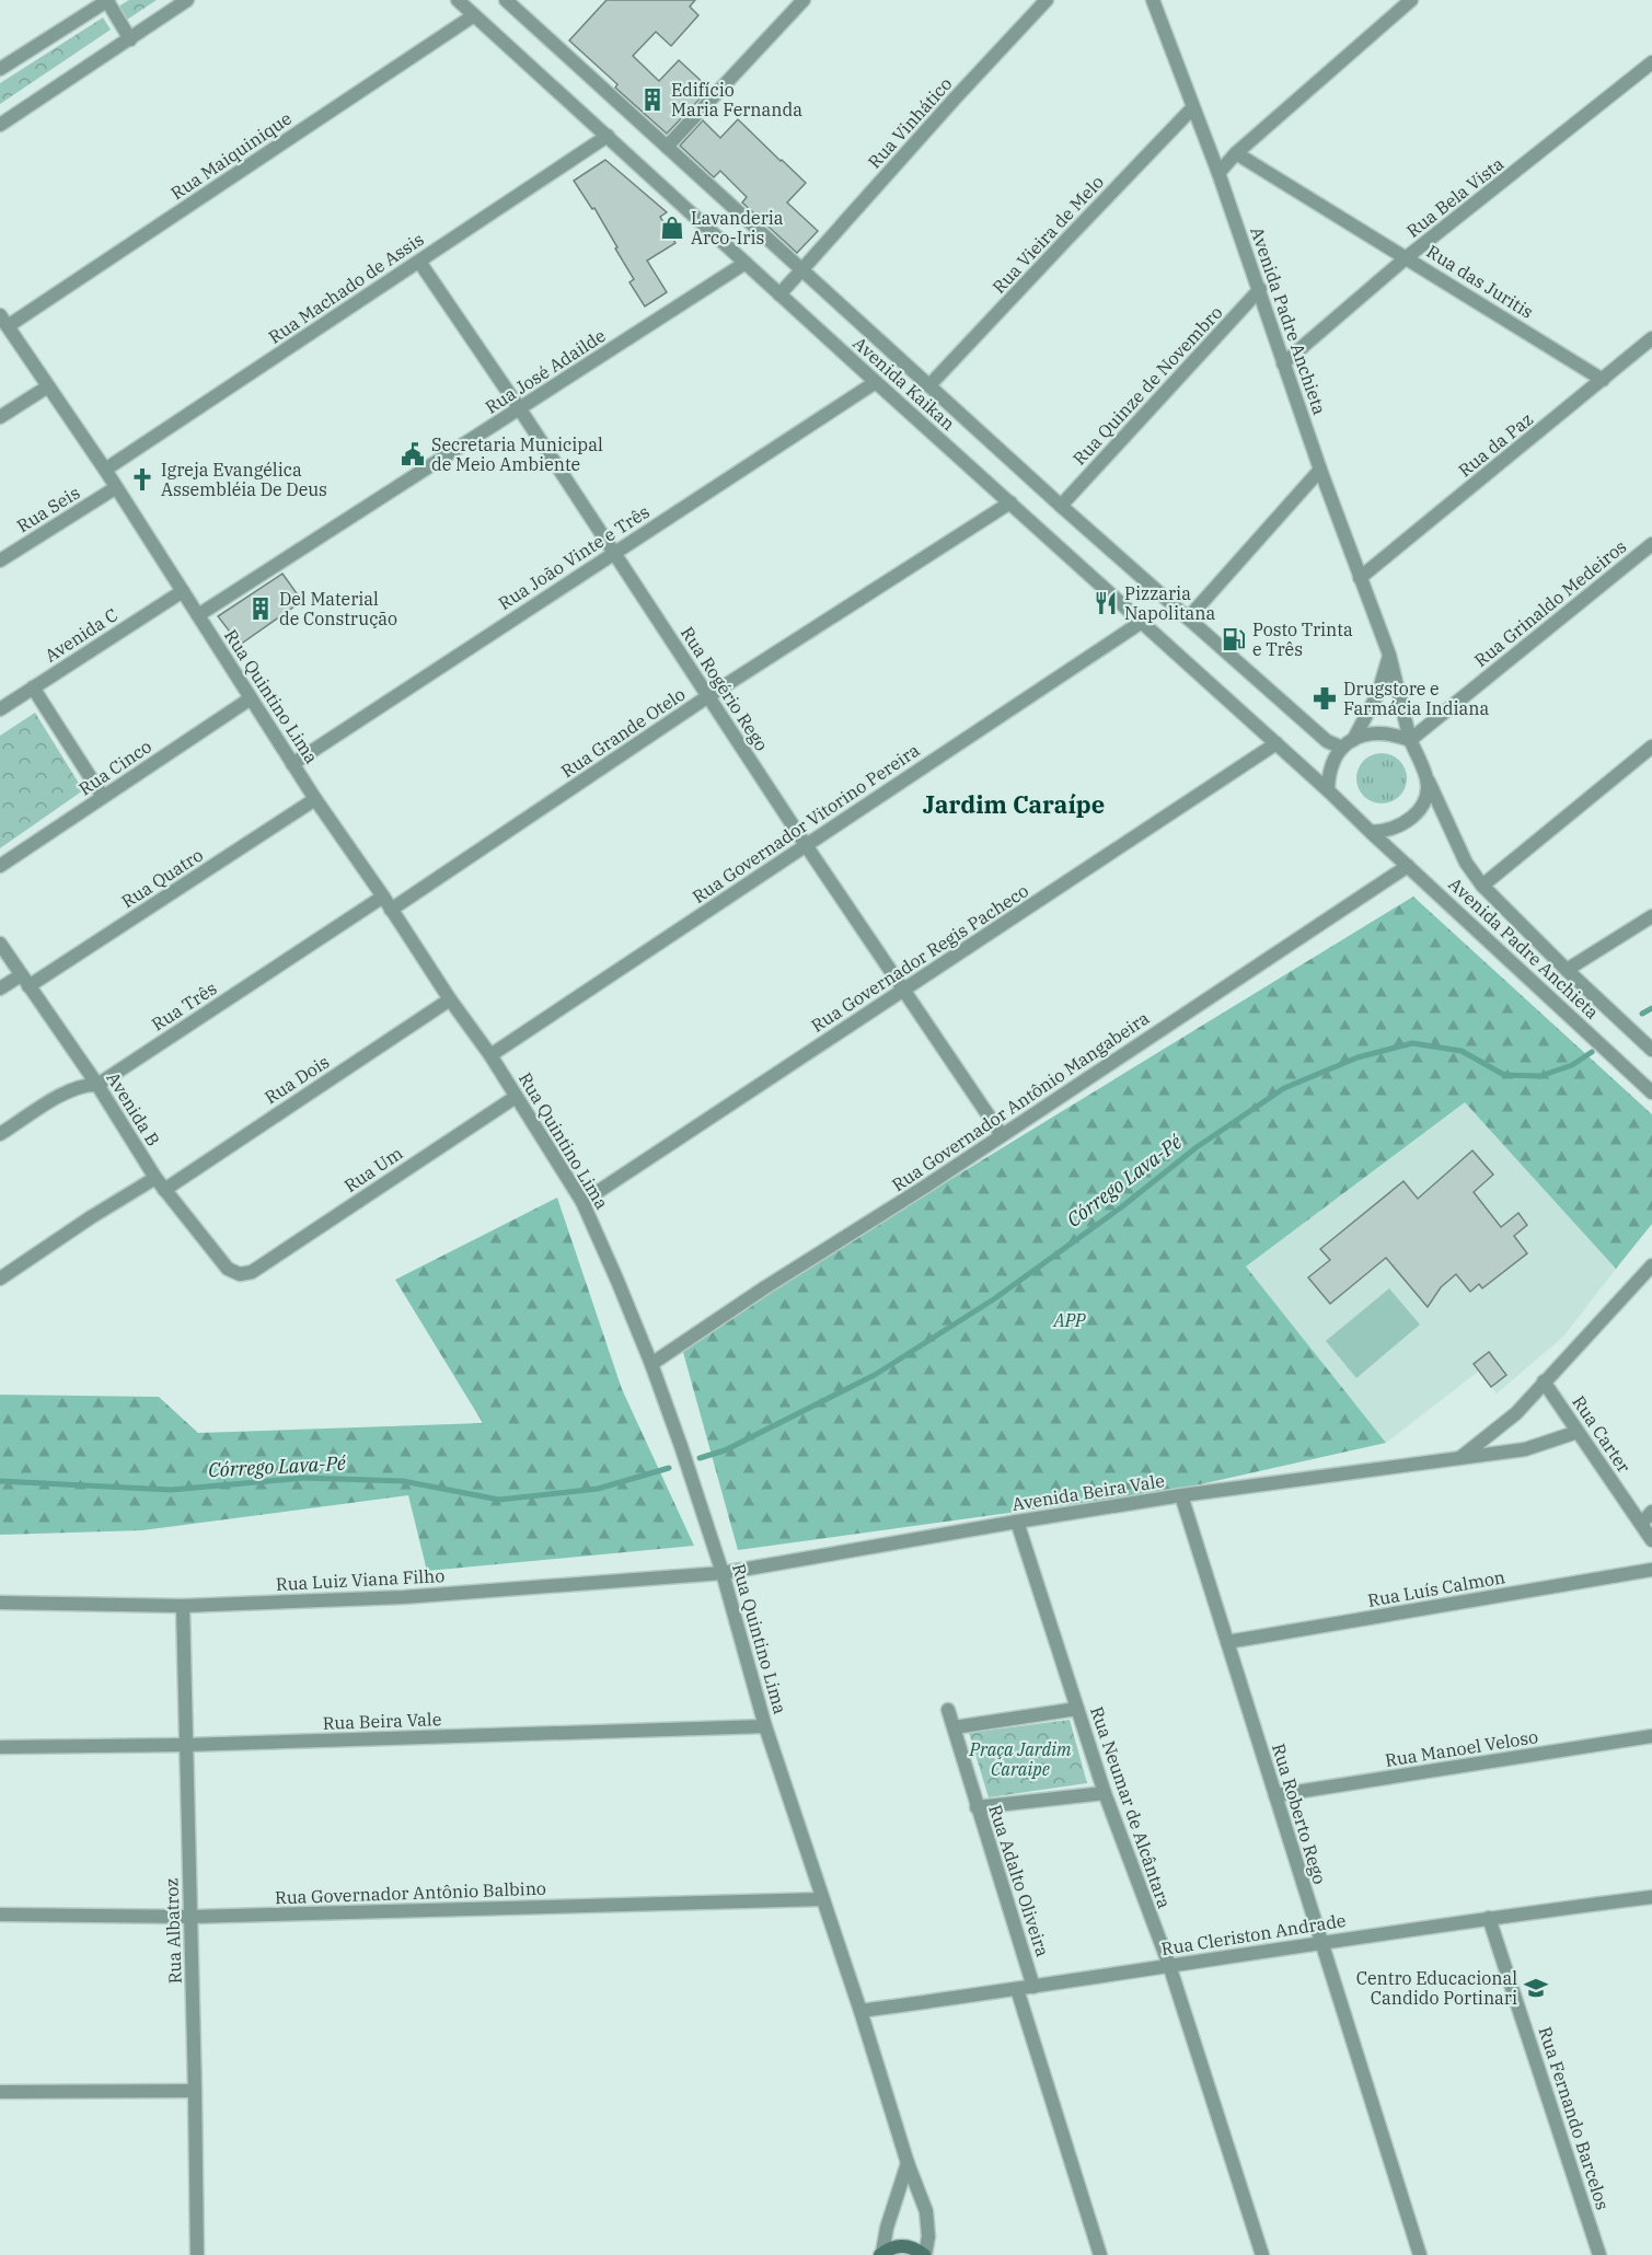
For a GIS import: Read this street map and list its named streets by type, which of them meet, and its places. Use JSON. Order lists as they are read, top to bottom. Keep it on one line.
{"streets":{"street":["Rua Vinhático","Rua Maiquinique","Rua Bela Vista","Rua Vieira de Melo","Rua das Juritis","Rua Machado de Assis","Avenida Padre Anchieta","Rua José Adailde","Avenida Kaikan","Rua Quinze de Novembro","Rua da Paz","Rua Seis","Rua João Vinte e Três","Rua Grinaldo Medeiros","Avenida C","Rua Rogério Rego","Rua Quintino Lima","Rua Grande Otelo","Rua Cinco","Rua Governador Vitorino Pereira","Rua Quatro","Rua Governador Regis Pacheco","Rua Três","Rua Dois","Rua Governador Antônio Mangabeira","Avenida B","Rua Um","Rua Carter","Avenida Beira Vale","Rua Luiz Viana Filho","Rua Luís Calmon","Rua Beira Vale","Rua Manoel Veloso","Rua Neumar de Alcântara","Rua Roberto Rego","Rua Adalto Oliveira","Rua Governador Antônio Balbino","Rua Albatroz","Rua Cleriston Andrade","Rua Fernando Barcelos"]},"crossings":[["Rua Vinhático","Avenida Kaikan"],["Rua Maiquinique","Avenida Kaikan"],["Rua Maiquinique","Rua Quintino Lima"],["Rua Bela Vista","Rua das Juritis"],["Rua Bela Vista","Avenida Padre Anchieta"],["Rua Vieira de Melo","Avenida Padre Anchieta"],["Rua Vieira de Melo","Avenida Kaikan"],["Rua das Juritis","Rua da Paz"],["Rua Machado de Assis","Avenida Kaikan"],["Rua Machado de Assis","Rua Rogério Rego"],["Rua Machado de Assis","Rua Quintino Lima"],["Avenida Padre Anchieta","Avenida Kaikan"],["Avenida Padre Anchieta","Rua Quinze de Novembro"],["Avenida Padre Anchieta","Rua da Paz"],["Avenida Padre Anchieta","Rua Grinaldo Medeiros"],["Avenida Padre Anchieta","Rua Governador Antônio Mangabeira"],["Rua José Adailde","Avenida Kaikan"],["Rua José Adailde","Rua Rogério Rego"],["Rua José Adailde","Rua Quintino Lima"],["Avenida Kaikan","Rua Quinze de Novembro"],["Avenida Kaikan","Rua João Vinte e Três"],["Avenida Kaikan","Rua Grinaldo Medeiros"],["Avenida Kaikan","Rua Grande Otelo"],["Avenida Kaikan","Rua Governador Vitorino Pereira"],["Avenida Kaikan","Rua Governador Regis Pacheco"],["Rua Seis","Rua Quintino Lima"],["Rua João Vinte e Três","Rua Rogério Rego"],["Rua João Vinte e Três","Rua Quintino Lima"],["Avenida C","Rua Quintino Lima"],["Rua Rogério Rego","Rua Grande Otelo"],["Rua Rogério Rego","Rua Governador Vitorino Pereira"],["Rua Rogério Rego","Rua Governador Regis Pacheco"],["Rua Rogério Rego","Rua Governador Antônio Mangabeira"],["Rua Quintino Lima","Rua Grande Otelo"],["Rua Quintino Lima","Rua Cinco"],["Rua Quintino Lima","Rua Governador Vitorino Pereira"],["Rua Quintino Lima","Rua Quatro"],["Rua Quintino Lima","Rua Governador Regis Pacheco"],["Rua Quintino Lima","Rua Três"],["Rua Quintino Lima","Rua Dois"],["Rua Quintino Lima","Rua Governador Antônio Mangabeira"],["Rua Quintino Lima","Rua Um"],["Rua Quintino Lima","Avenida Beira Vale"],["Rua Quintino Lima","Rua Luiz Viana Filho"],["Rua Quintino Lima","Rua Beira Vale"],["Rua Quintino Lima","Rua Governador Antônio Balbino"],["Rua Quintino Lima","Rua Cleriston Andrade"],["Rua Quatro","Avenida B"],["Rua Três","Avenida B"],["Rua Dois","Avenida B"],["Avenida B","Rua Um"],["Rua Carter","Avenida Beira Vale"],["Avenida Beira Vale","Rua Luiz Viana Filho"],["Avenida Beira Vale","Rua Neumar de Alcântara"],["Avenida Beira Vale","Rua Roberto Rego"],["Rua Luiz Viana Filho","Rua Albatroz"],["Rua Luís Calmon","Rua Roberto Rego"],["Rua Beira Vale","Rua Albatroz"],["Rua Manoel Veloso","Rua Roberto Rego"],["Rua Neumar de Alcântara","Rua Cleriston Andrade"],["Rua Roberto Rego","Rua Cleriston Andrade"],["Rua Adalto Oliveira","Rua Cleriston Andrade"],["Rua Governador Antônio Balbino","Rua Albatroz"],["Rua Cleriston Andrade","Rua Fernando Barcelos"]],"districts":["Jardim Caraípe"],"water":["Córrego Lava-Pé"],"parks":["APP","Praça Jardim Caraipe"],"places":{"building":["Edifício Maria Fernanda","Del Material de Construção"],"shop":["Lavanderia Arco-Iris"],"public building":["Secretaria Municipal de Meio Ambiente"],"church":["Igreja Evangélica Assembléia De Deus"],"restaurant":["Pizzaria Napolitana"],"fuel station":["Posto Trinta e Três"],"pharmacy":["Drugstore e Farmácia Indiana"],"school or university":["Centro Educacional Candido Portinari"]}}
